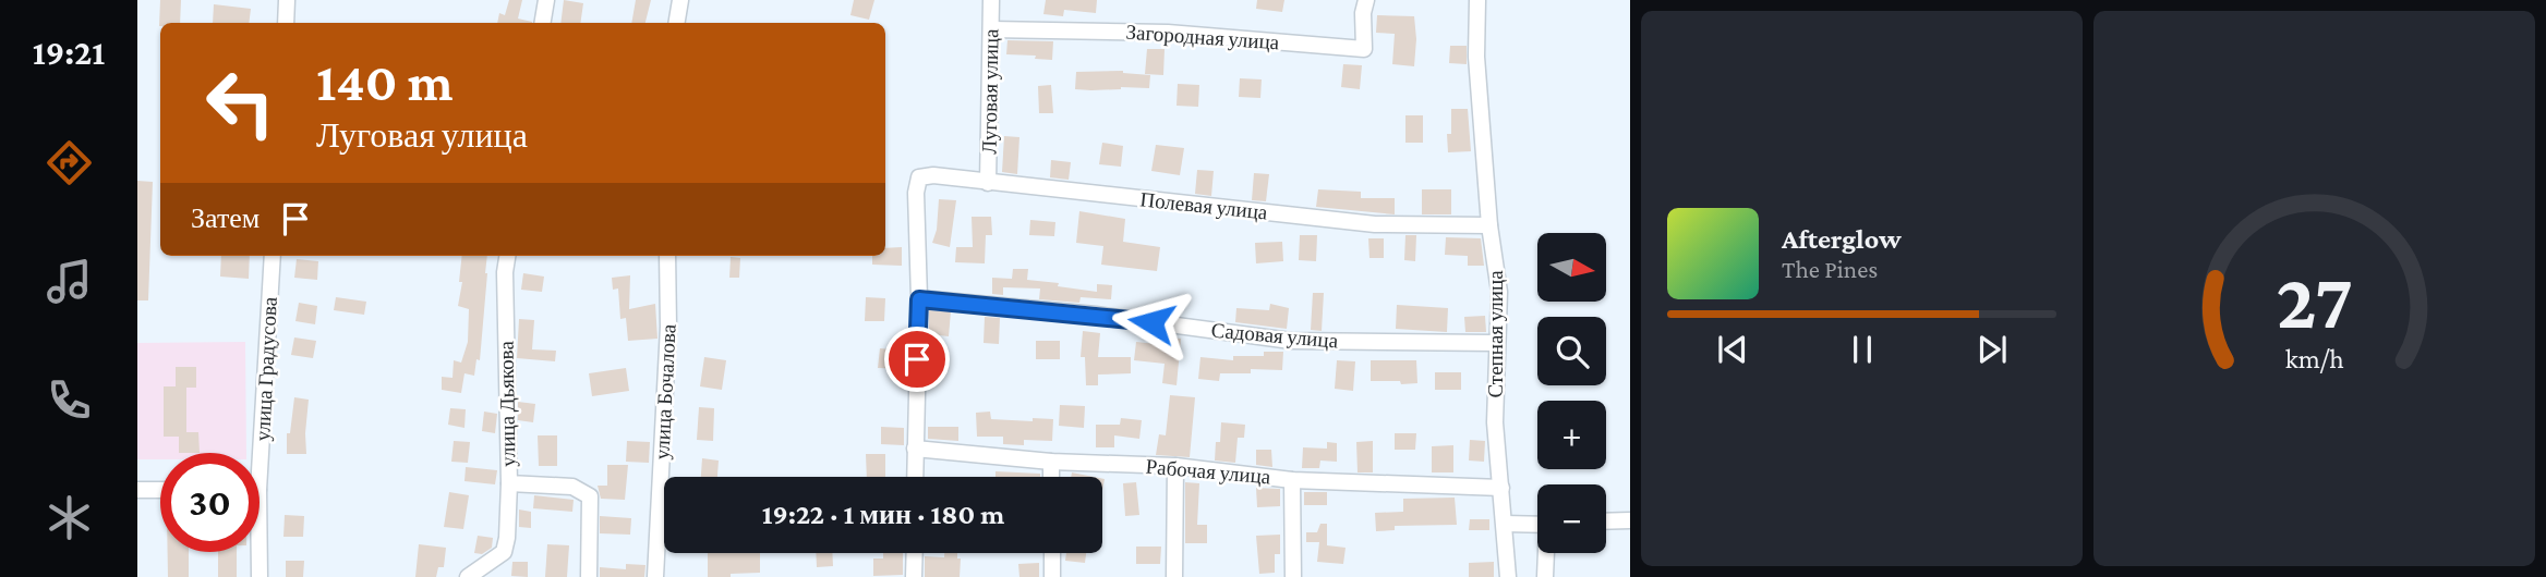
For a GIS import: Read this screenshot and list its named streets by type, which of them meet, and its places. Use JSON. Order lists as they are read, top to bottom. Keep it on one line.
{"streets":{"street":["Загородная улица","Луговая улица","Полевая улица","Степная улица","Садовая улица","улица Градусова","улица Бочалова","улица Дьякова","Рабочая улица"]},"crossings":[["Загородная улица","Луговая улица"],["Луговая улица","Полевая улица"],["Полевая улица","Степная улица"],["Полевая улица","Садовая улица"],["Степная улица","Садовая улица"],["Степная улица","Рабочая улица"]],"north":"right","page":{"tabs":"19:21","turn":["140 m","Луговая улица"],"then":"Затем","song":["Afterglow","The Pines"],"map_buttons":["+","−"],"limit":"30","trip":"19:22 · 1 мин · 180 m","gauge":["27","km/h"]}}
